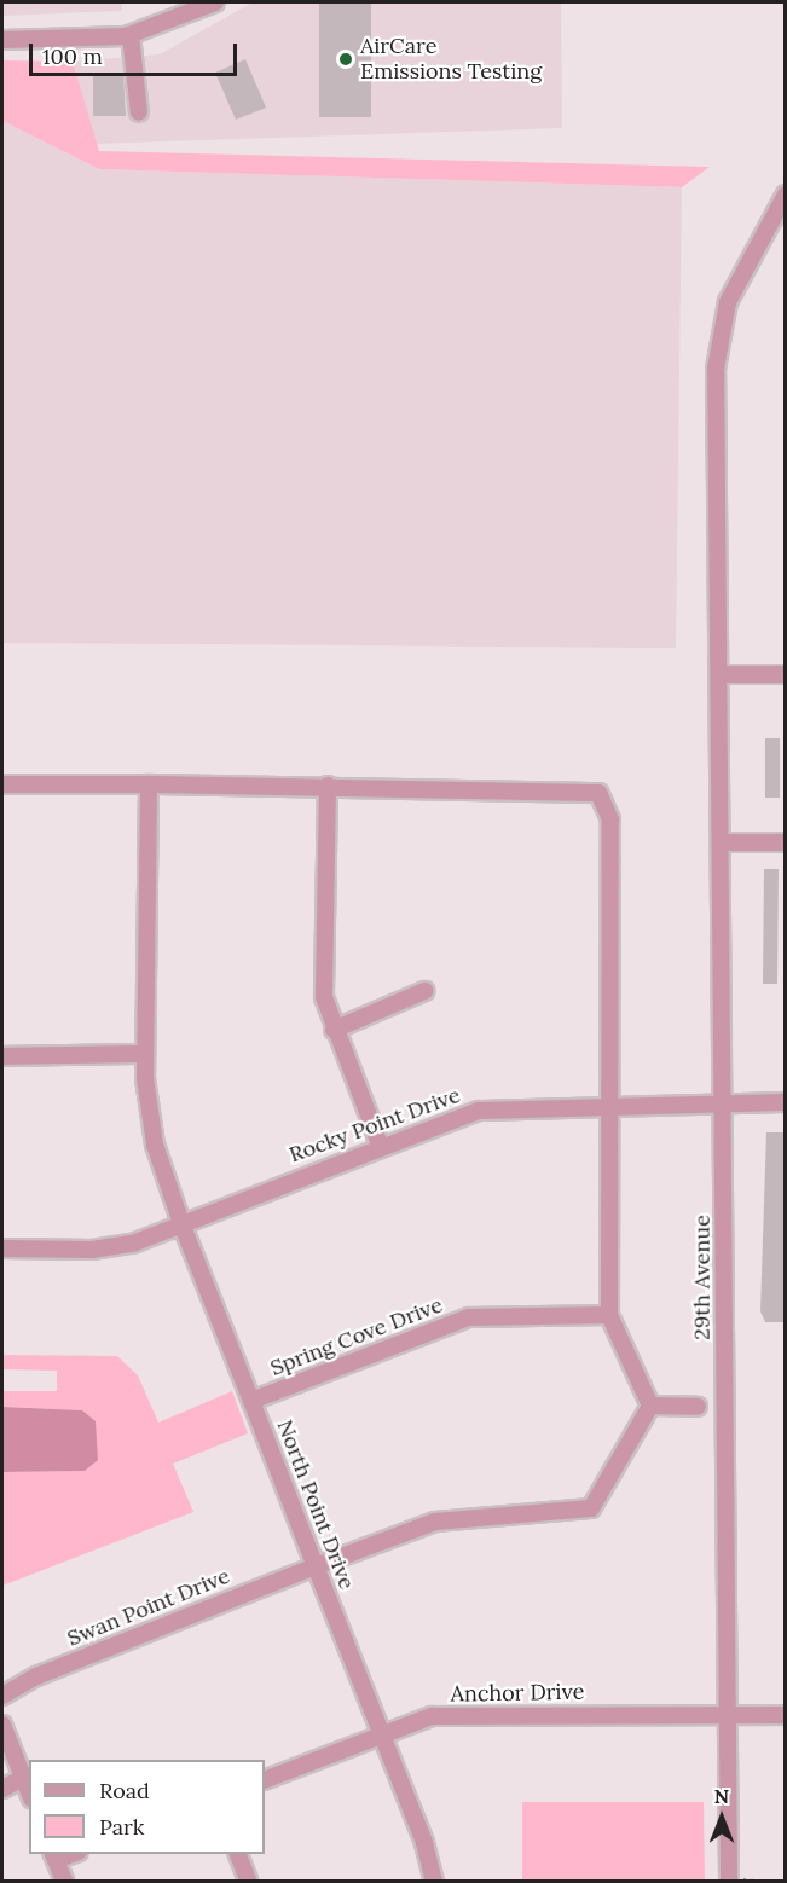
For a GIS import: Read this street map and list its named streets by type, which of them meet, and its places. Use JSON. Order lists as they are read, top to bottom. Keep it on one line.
{"streets":{"street":["Rocky Point Drive","29th Avenue","Spring Cove Drive","North Point Drive","Swan Point Drive","Anchor Drive"]},"crossings":[["Rocky Point Drive","29th Avenue"],["Rocky Point Drive","North Point Drive"],["29th Avenue","Anchor Drive"],["Spring Cove Drive","North Point Drive"],["North Point Drive","Swan Point Drive"],["North Point Drive","Anchor Drive"]],"places":["AirCare Emissions Testing"],"legend":["Road","Park"],"scale_bar":"100 m","north":"top"}
